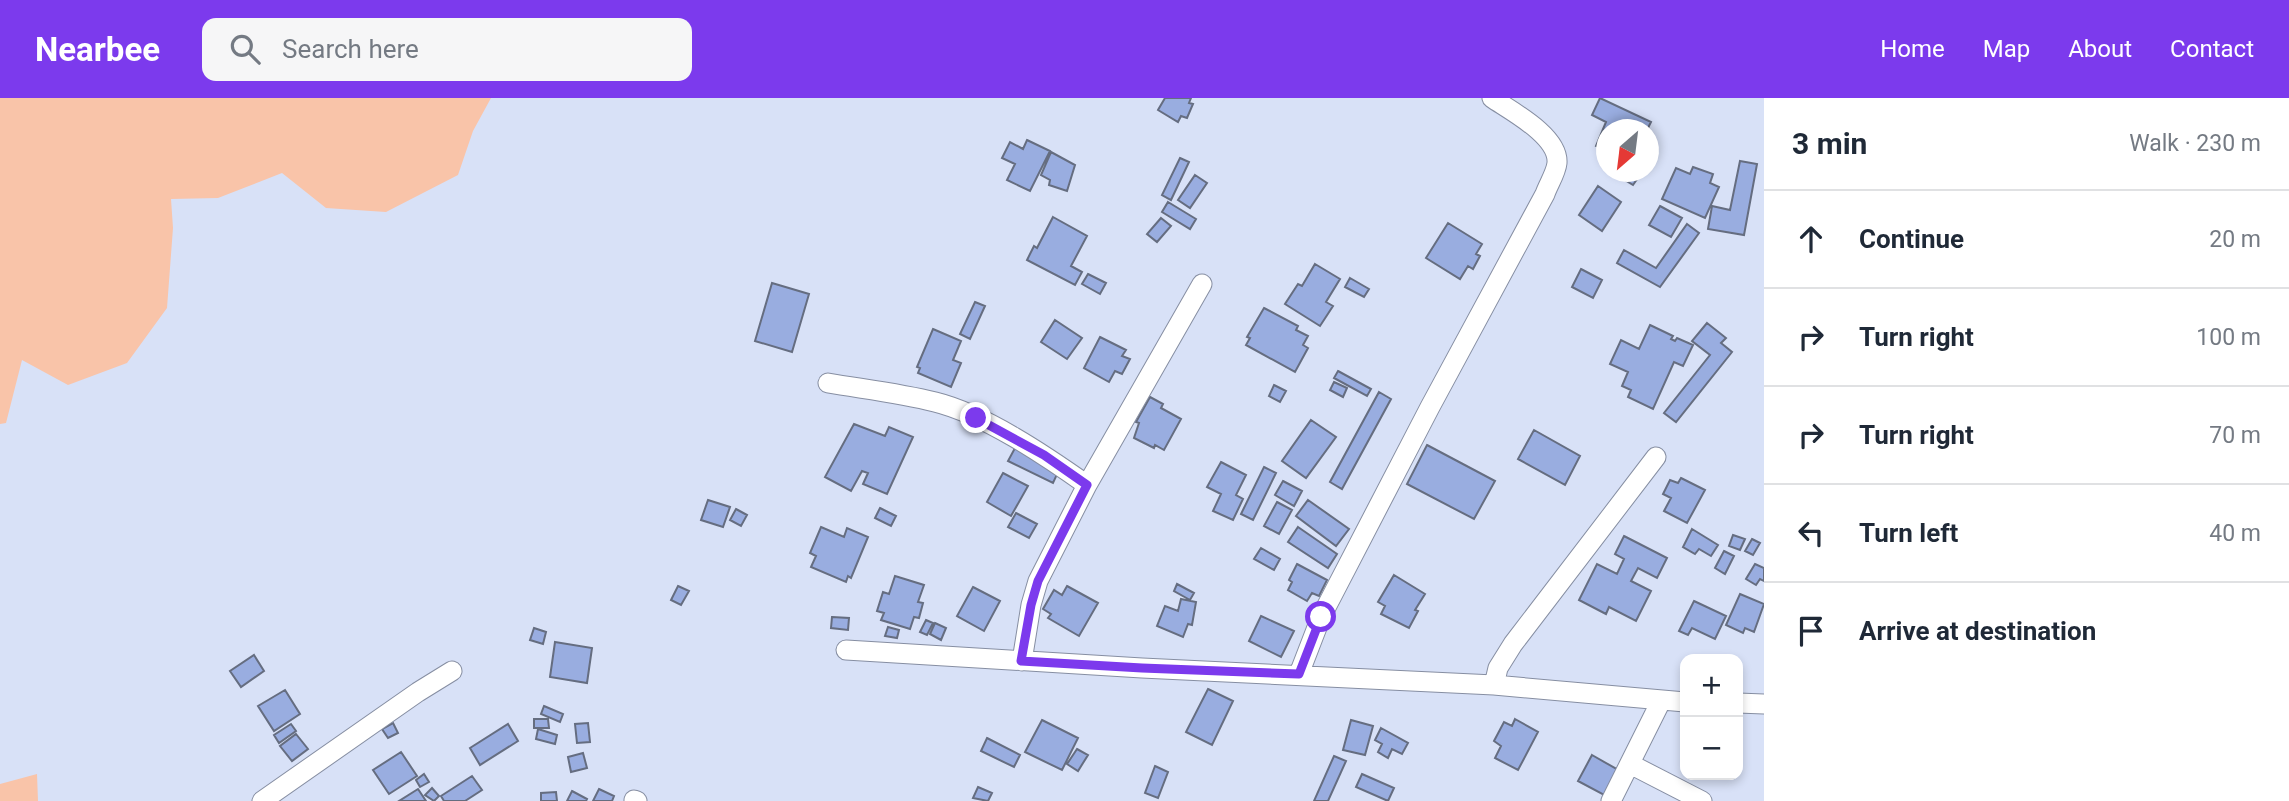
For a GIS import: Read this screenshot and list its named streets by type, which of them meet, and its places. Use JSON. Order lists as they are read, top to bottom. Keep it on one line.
{"north":"bottom left","page":{"header":"Nearbee","search":"Search here","nav":["Home","Map","About","Contact"],"heading":["3 min","Walk · 230 m"],"list":[["Continue","20 m"],["Turn right","100 m"],["Turn right","70 m"],["Turn left","40 m"],"Arrive at destination"],"map_buttons":["+","−"]}}
